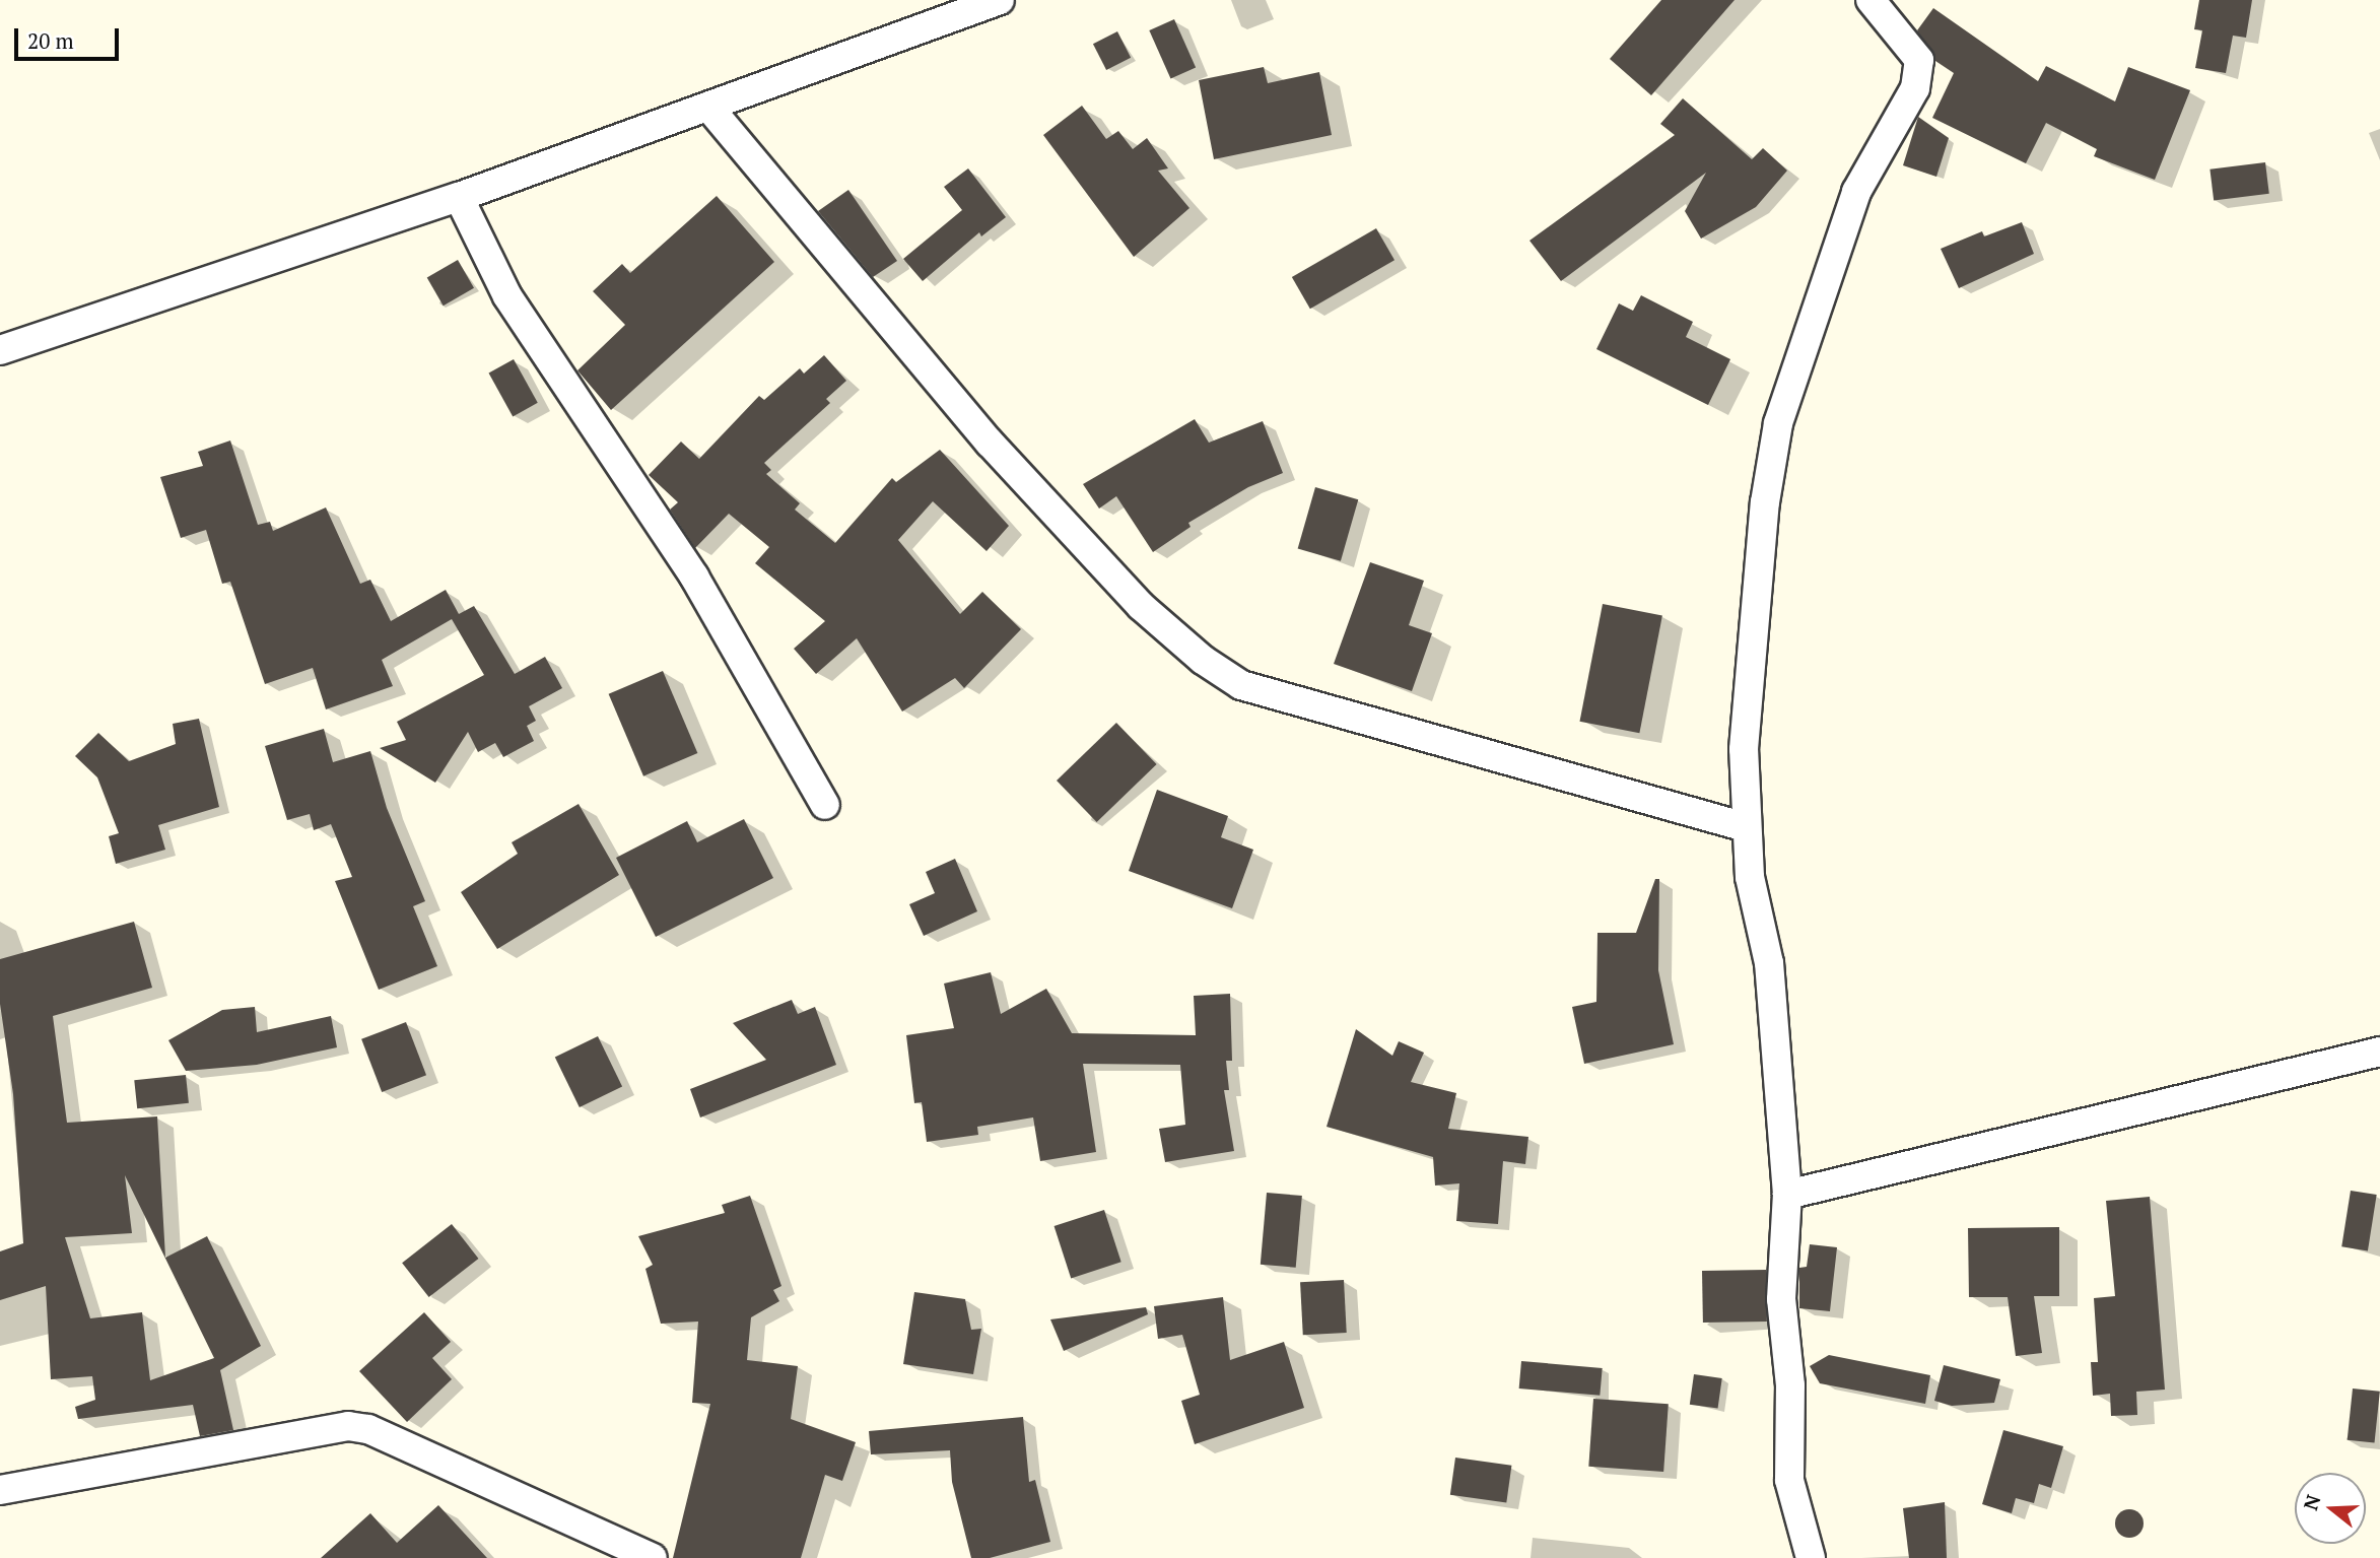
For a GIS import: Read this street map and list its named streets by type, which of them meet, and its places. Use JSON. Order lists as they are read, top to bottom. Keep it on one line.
{"scale_bar":"20 m","north":"left"}
